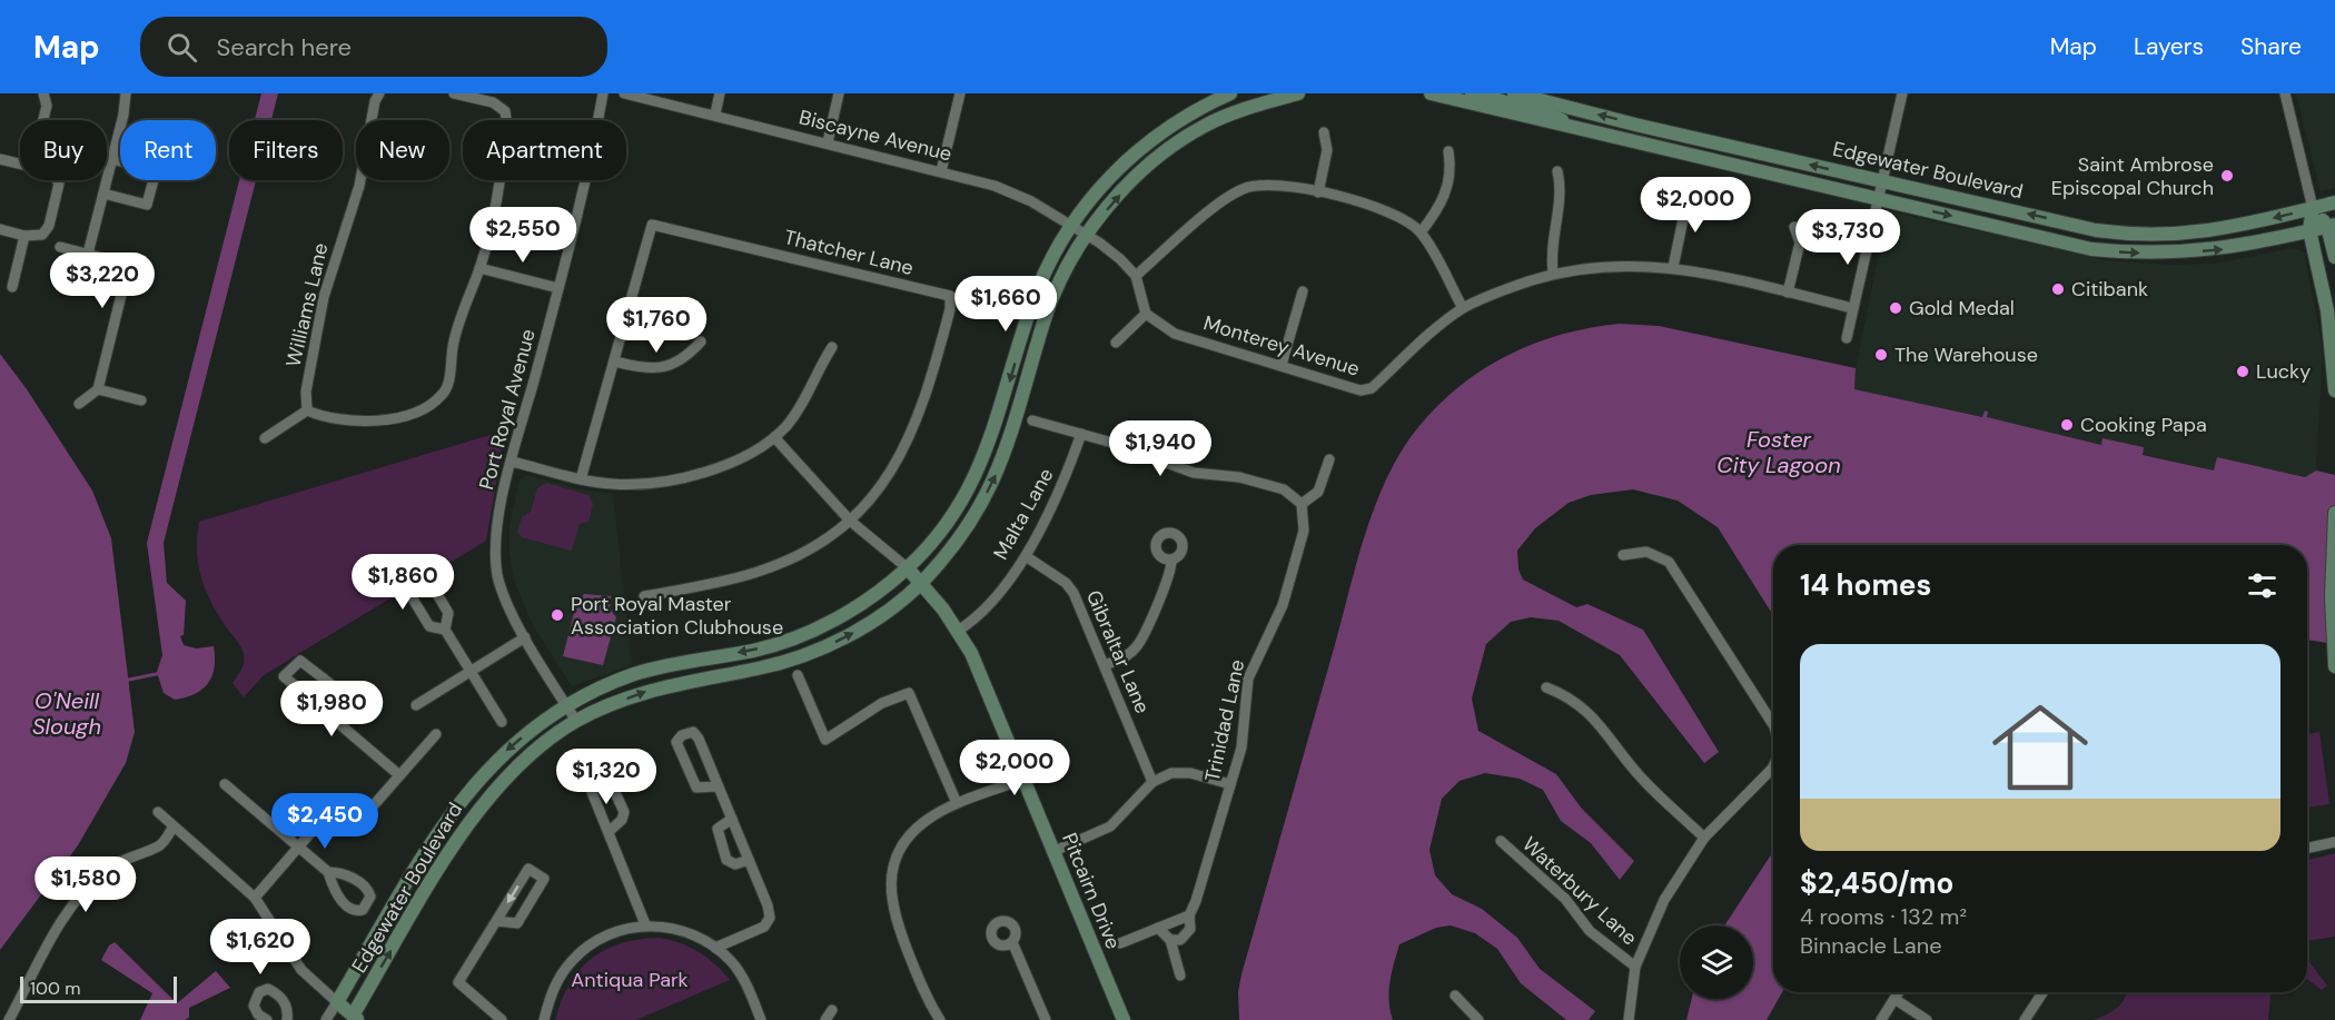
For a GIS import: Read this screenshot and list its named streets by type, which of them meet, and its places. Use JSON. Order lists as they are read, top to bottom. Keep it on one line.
{"streets":{"street":["Biscayne Avenue","Edgewater Boulevard","Thatcher Lane","Williams Lane","Monterey Avenue","Port Royal Avenue","Malta Lane","Gibraltar Lane","Trinidad Lane","Pitcairn Drive","Waterbury Lane"]},"crossings":[["Biscayne Avenue","Edgewater Boulevard"],["Edgewater Boulevard","Port Royal Avenue"],["Edgewater Boulevard","Pitcairn Drive"],["Malta Lane","Gibraltar Lane"],["Malta Lane","Pitcairn Drive"]],"water":["Foster City Lagoon","O'Neill Slough"],"parks":["Antiqua Park"],"places":["Saint Ambrose Episcopal Church","Citibank","Gold Medal","The Warehouse","Lucky","Cooking Papa","Port Royal Master Association Clubhouse"],"scale_bar":"100 m","page":{"header":"Map","search":"Search here","nav":["Map","Layers","Share"],"chip":["Buy","Rent","Filters","New","Apartment"],"price":["$2,000","$2,550","$3,730","$3,220","$1,660","$1,760","$1,940","$1,860","$1,980","$2,000","$1,320","$2,450","$1,580","$1,620"],"heading":"14 homes","list":[{"name":"$2,450/mo","note":"4 rooms · 132 m² · Binnacle Lane"}],"scale":"100 m"}}
